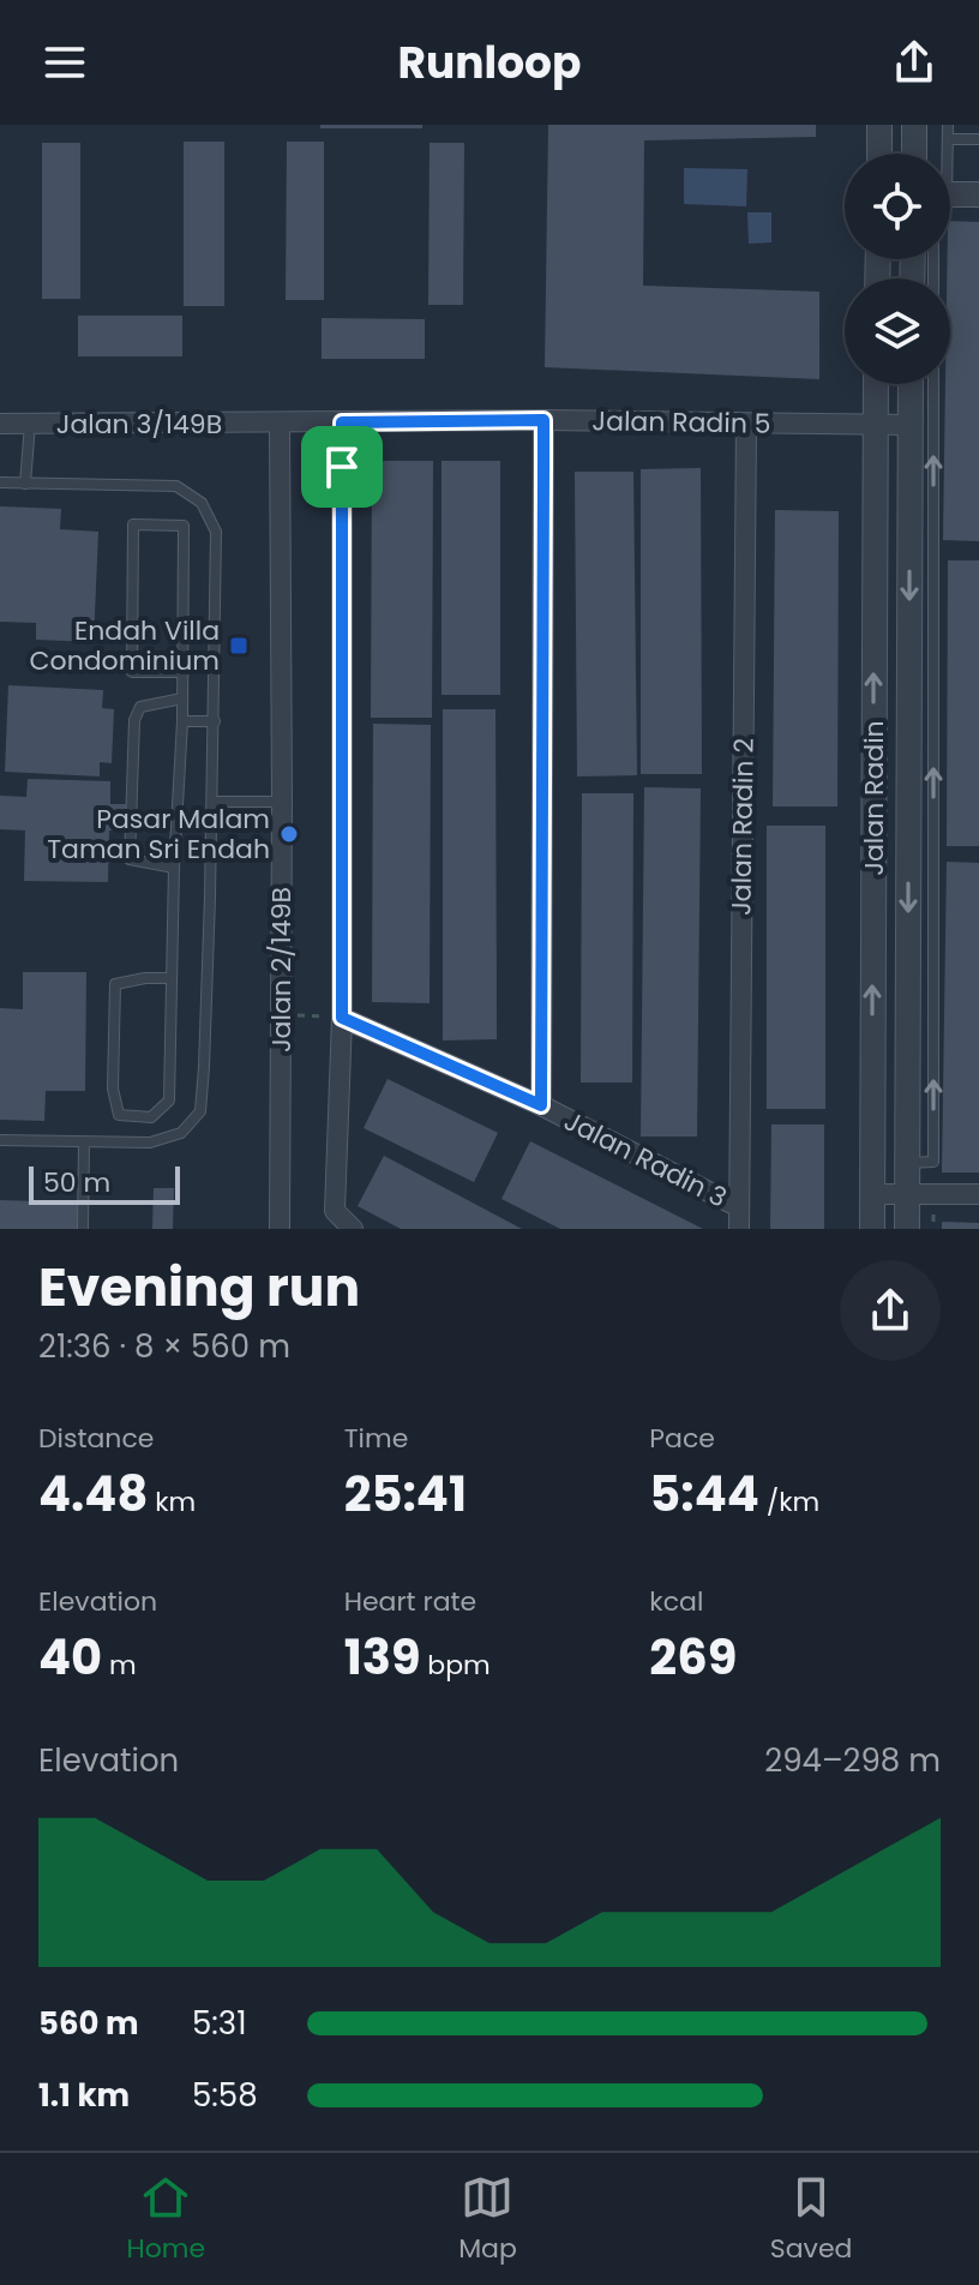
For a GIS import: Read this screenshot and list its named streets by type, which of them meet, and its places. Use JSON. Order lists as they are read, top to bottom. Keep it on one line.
{"streets":{"street":["Jalan Radin 5","Jalan 3/149B","Jalan Radin","Jalan Radin 2","Jalan 2/149B","Jalan Radin 3"]},"crossings":[["Jalan Radin 5","Jalan 3/149B"],["Jalan Radin 5","Jalan Radin"],["Jalan Radin 5","Jalan Radin 2"],["Jalan Radin 5","Jalan 2/149B"],["Jalan 3/149B","Jalan 2/149B"],["Jalan Radin 2","Jalan Radin 3"]],"places":{"transit":["Endah Villa Condominium"],"other":["Pasar Malam Taman Sri Endah"]},"scale_bar":"50 m","page":{"header":"Runloop","scale":"50 m","heading":["Evening run","21:36 · 8 × 560 m"],"stats":[["Distance","4.48 km"],["Time","25:41"],["Pace","5:44 /km"],["Elevation","40 m"],["Heart rate","139 bpm"],["kcal","269"]],"chart":["Elevation","294–298 m"],"list":[{"name":"560 m","note":"5:31"},{"name":"1.1 km","note":"5:58"}],"tabs":["Home","Map","Saved"]}}
